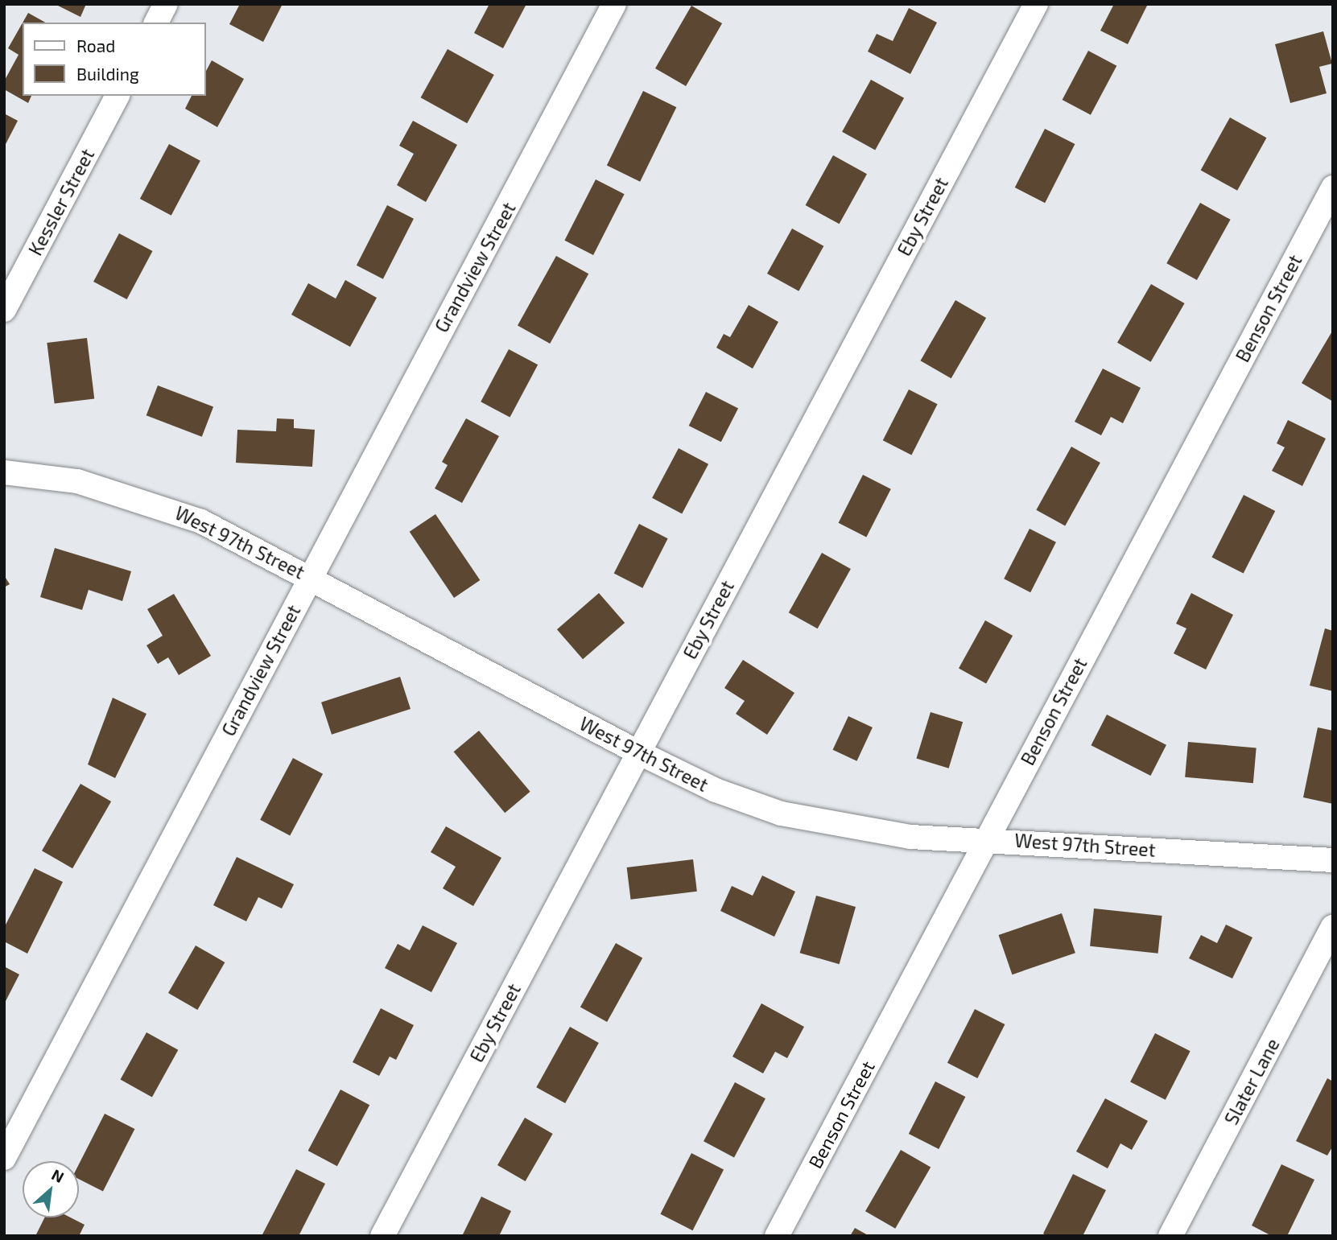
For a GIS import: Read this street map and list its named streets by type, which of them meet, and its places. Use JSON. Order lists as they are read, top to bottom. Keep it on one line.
{"streets":{"street":["Kessler Street","Eby Street","Grandview Street","Benson Street","West 97th Street","Slater Lane"]},"crossings":[["Eby Street","West 97th Street"],["Grandview Street","West 97th Street"],["Benson Street","West 97th Street"]],"legend":["Road","Building"],"north":"top right"}
